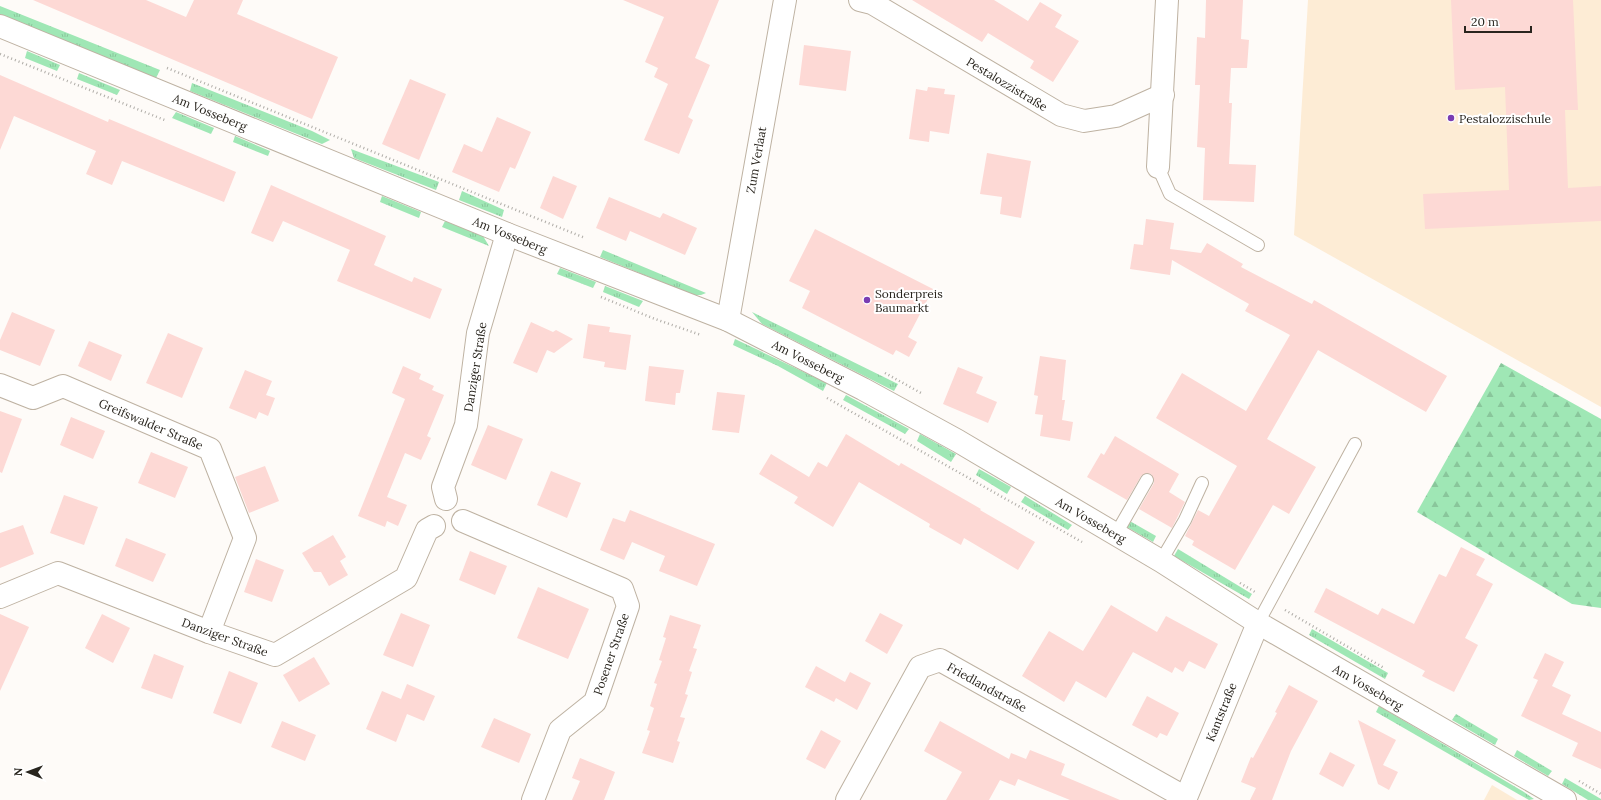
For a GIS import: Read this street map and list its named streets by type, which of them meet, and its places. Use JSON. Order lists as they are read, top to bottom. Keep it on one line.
{"streets":{"street":["Pestalozzistraße","Am Vosseberg","Zum Verlaat","Danziger Straße","Greifswalder Straße","Posener Straße","Friedlandstraße","Kantstraße"]},"crossings":[["Am Vosseberg","Zum Verlaat"],["Am Vosseberg","Danziger Straße"],["Am Vosseberg","Kantstraße"],["Danziger Straße","Greifswalder Straße"],["Danziger Straße","Posener Straße"],["Friedlandstraße","Kantstraße"]],"places":["Pestalozzischule","Sonderpreis Baumarkt"],"scale_bar":"20 m","north":"left"}
